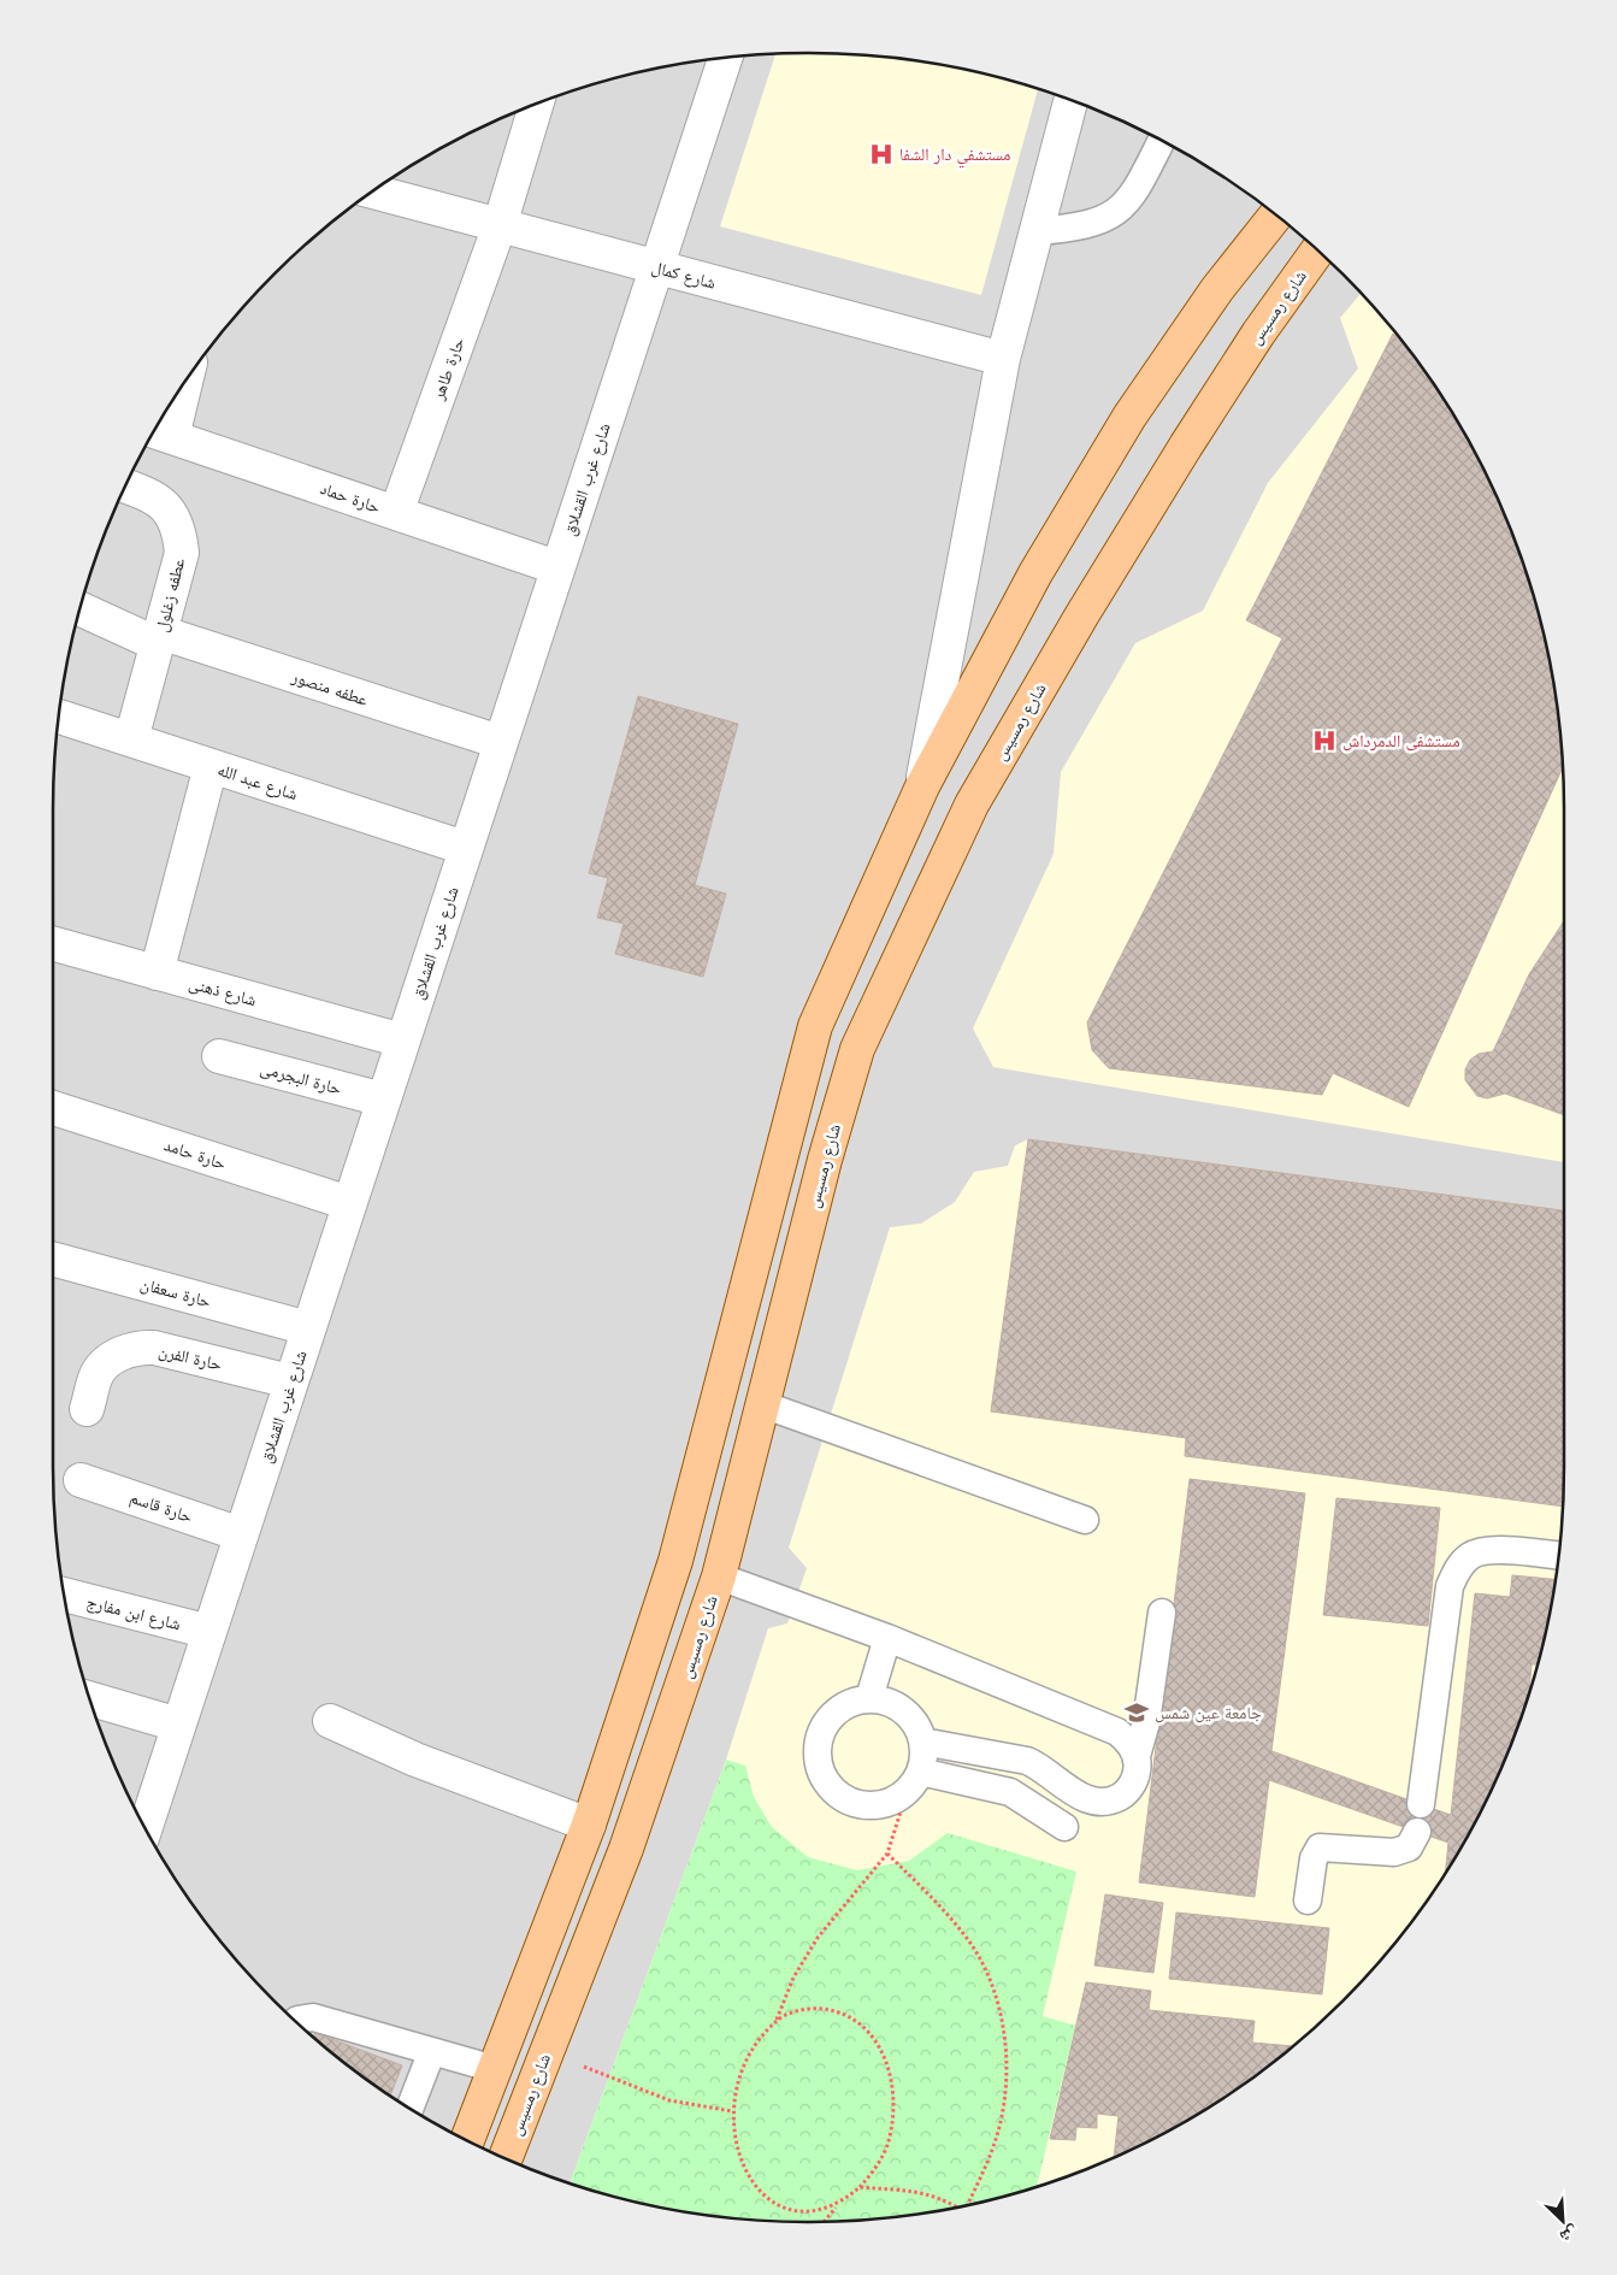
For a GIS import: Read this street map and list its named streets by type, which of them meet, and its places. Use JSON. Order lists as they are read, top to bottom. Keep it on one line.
{"streets":{"main road":["شارع رمسيس"],"street":["شارع كمال","حارة طاهر","شارع غرب القشلاق","حارة حماد","عطفه زغلول","عطفه منصور","شارع عبد الله","شارع ذهنى","حارة البجرمى","حارة حامد","حارة سعفان","حارة الفرن","حارة قاسم","شارع ابن مفارج"]},"crossings":[["شارع كمال","حارة طاهر"],["شارع كمال","شارع غرب القشلاق"],["حارة طاهر","حارة حماد"],["شارع غرب القشلاق","حارة حماد"],["شارع غرب القشلاق","عطفه منصور"],["شارع غرب القشلاق","شارع عبد الله"],["شارع غرب القشلاق","شارع ذهنى"],["شارع غرب القشلاق","حارة البجرمى"],["شارع غرب القشلاق","حارة حامد"],["شارع غرب القشلاق","حارة سعفان"],["شارع غرب القشلاق","حارة الفرن"],["شارع غرب القشلاق","حارة قاسم"],["شارع غرب القشلاق","شارع ابن مفارج"],["عطفه زغلول","عطفه منصور"],["عطفه زغلول","شارع عبد الله"]],"places":{"hospital":["مستشفي دار الشفا","مستشفى الدمرداش"],"school or university":["جامعة عين شمس"]},"north":"bottom right"}
